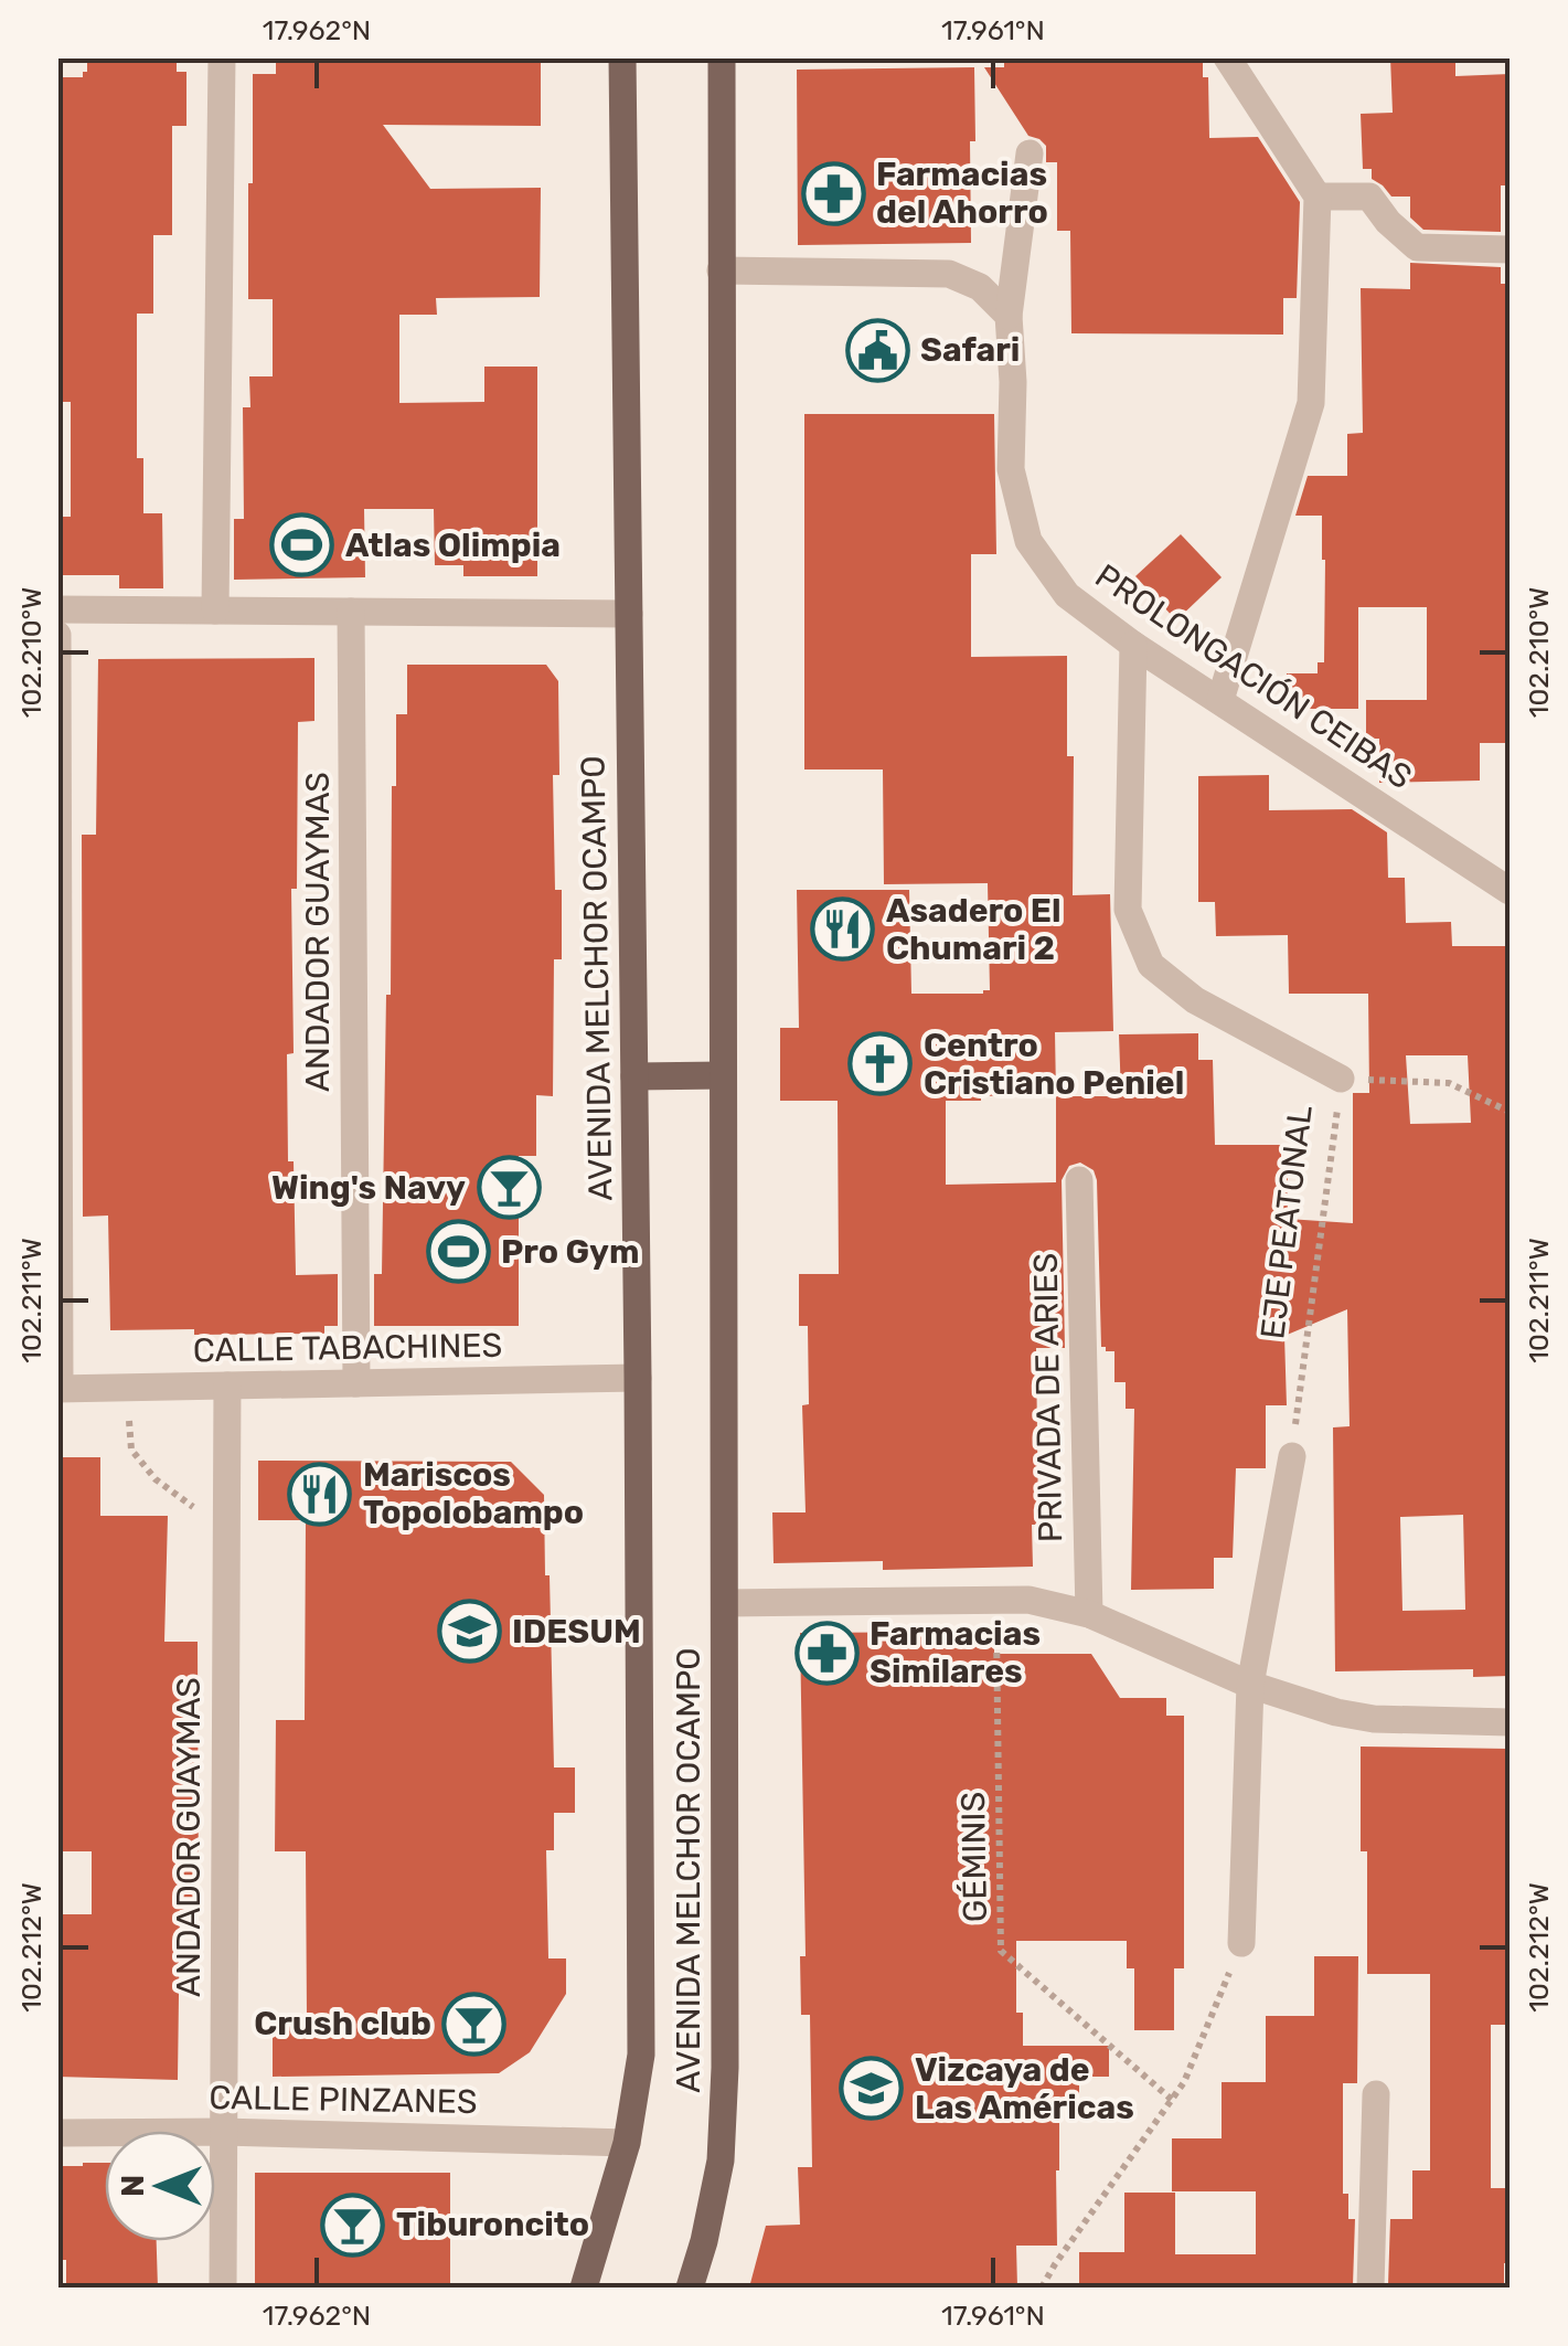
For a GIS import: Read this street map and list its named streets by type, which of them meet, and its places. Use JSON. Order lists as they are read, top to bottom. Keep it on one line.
{"streets":{"main road":["AVENIDA MELCHOR OCAMPO"],"street":["PROLONGACIÓN CEIBAS","ANDADOR GUAYMAS","EJE PEATONAL","CALLE TABACHINES","PRIVADA DE ARIES","CALLE PINZANES"],"path":["GÉMINIS"]},"crossings":[["PROLONGACIÓN CEIBAS","EJE PEATONAL"],["ANDADOR GUAYMAS","CALLE TABACHINES"],["ANDADOR GUAYMAS","CALLE PINZANES"],["AVENIDA MELCHOR OCAMPO","CALLE TABACHINES"],["AVENIDA MELCHOR OCAMPO","CALLE PINZANES"]],"places":{"pharmacy":["Farmacias del Ahorro","Farmacias Similares"],"public building":["Safari"],"sports":["Atlas Olimpia","Pro Gym"],"restaurant":["Asadero El Chumari 2","Mariscos Topolobampo"],"church":["Centro Cristiano Peniel"],"bar":["Wing's Navy","Crush club","Tiburoncito"],"school or university":["IDESUM","Vizcaya de Las Américas"]},"north":"left","coordinates":["17.962°N","17.961°N","102.210°W","102.211°W","102.212°W"]}
